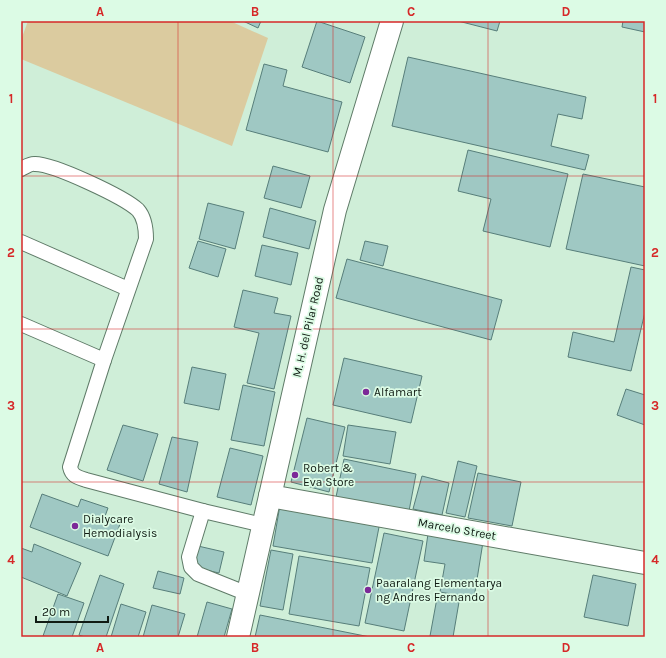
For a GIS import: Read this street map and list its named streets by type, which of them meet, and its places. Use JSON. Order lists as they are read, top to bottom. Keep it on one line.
{"streets":{"main road":["M. H. del Pilar Road","Marcelo Street"]},"crossings":[["M. H. del Pilar Road","Marcelo Street"]],"places":["Alfamart","Robert & Eva Store","Dialycare Hemodialysis","Paaralang Elementarya ng Andres Fernando"],"scale_bar":"20 m","grid":{"columns":["A","B","C","D"],"rows":["1","2","3","4"]}}
